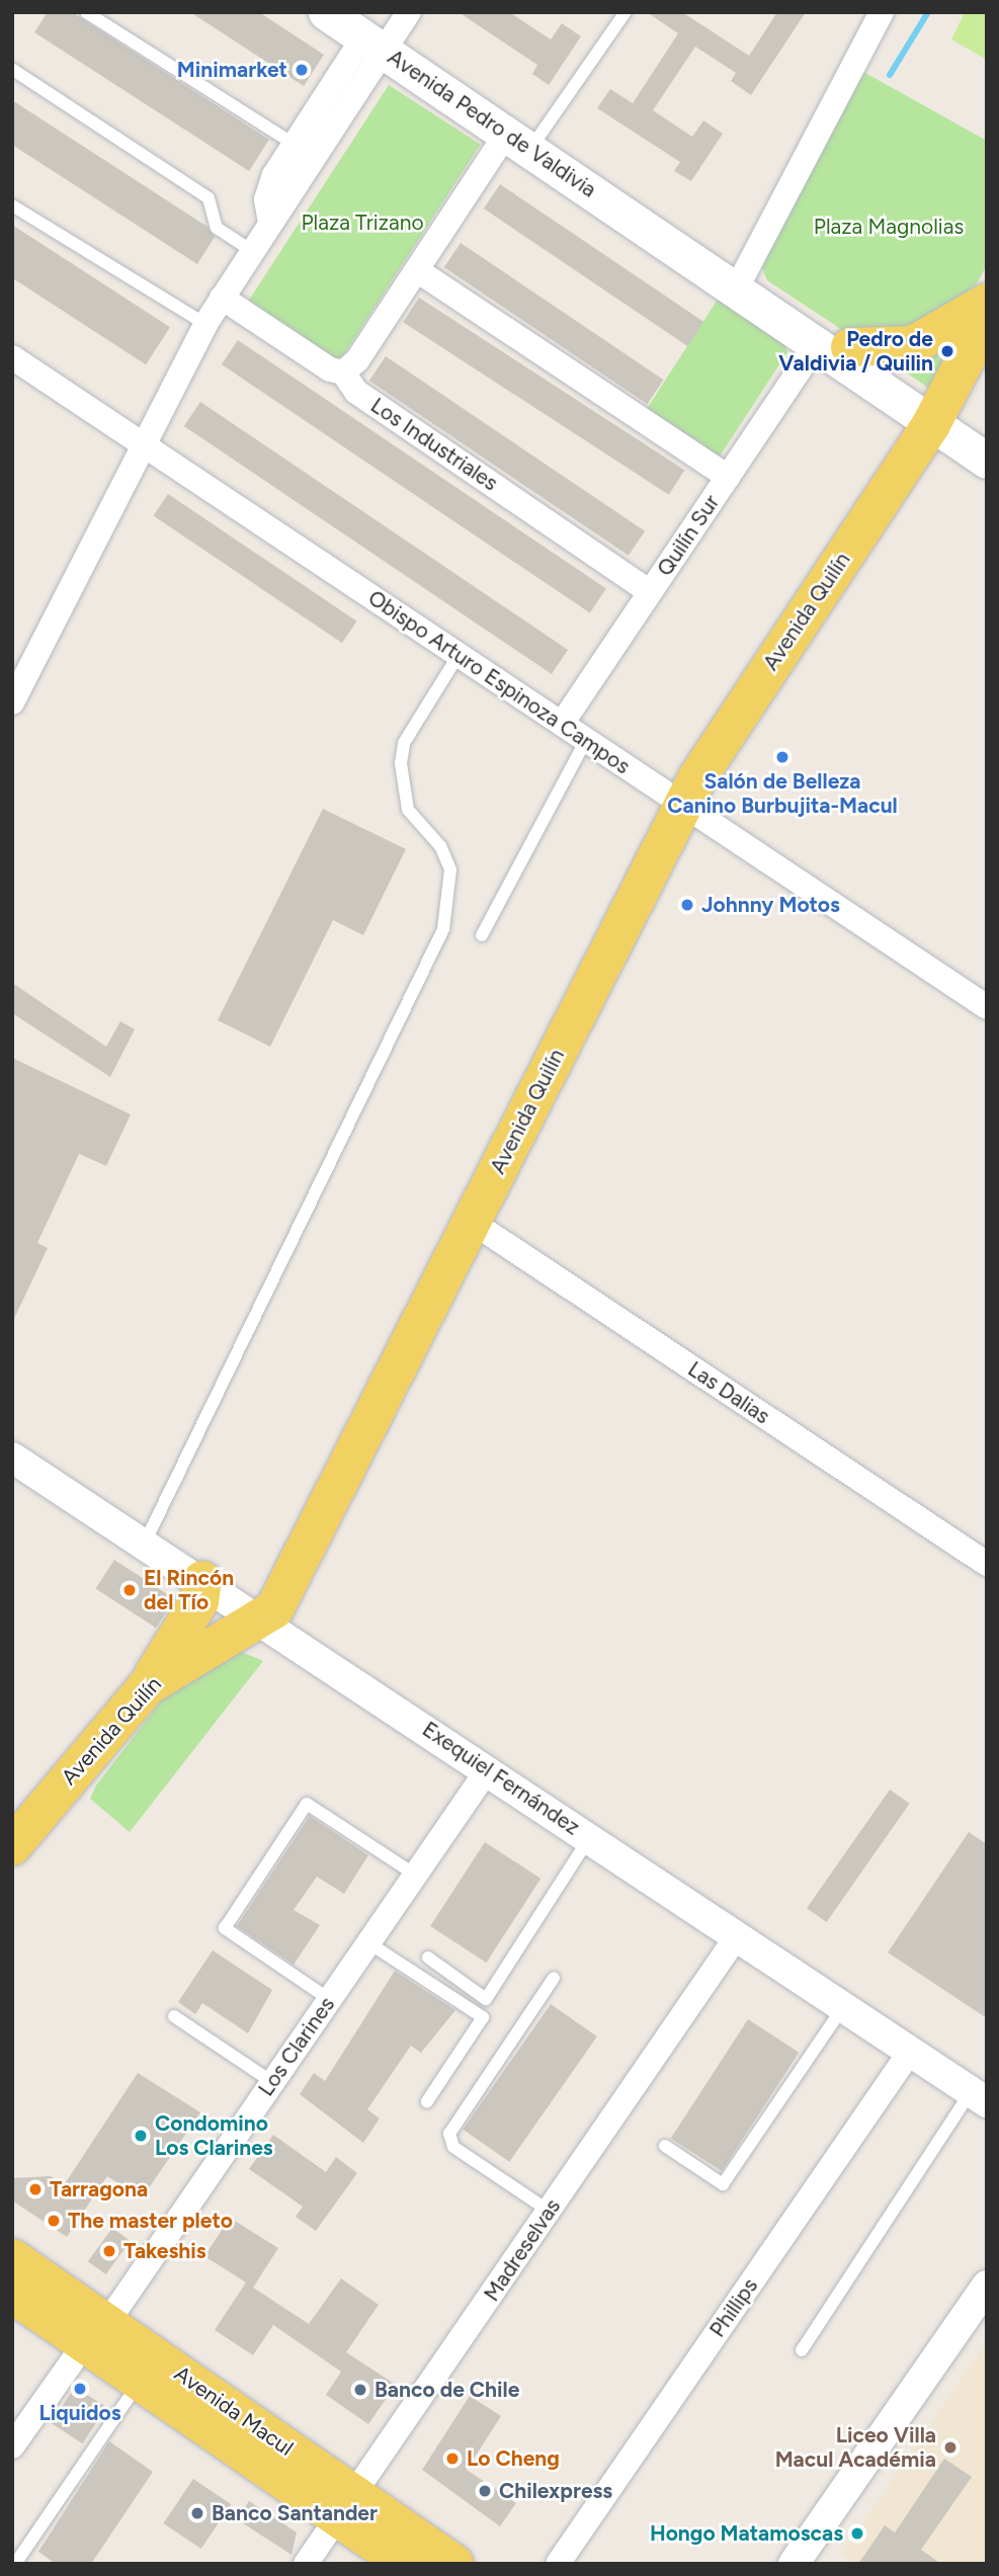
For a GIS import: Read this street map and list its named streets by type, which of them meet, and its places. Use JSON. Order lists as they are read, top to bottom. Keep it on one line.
{"streets":{"main road":["Avenida Pedro de Valdivia","Avenida Quilín","Avenida Macul"],"street":["Los Industriales","Quilín Sur","Obispo Arturo Espinoza Campos","Las Dalias","Exequiel Fernández","Los Clarines","Madreselvas","Phillips"]},"crossings":[["Avenida Pedro de Valdivia","Quilín Sur"],["Avenida Pedro de Valdivia","Avenida Quilín"],["Los Industriales","Quilín Sur"],["Quilín Sur","Obispo Arturo Espinoza Campos"],["Avenida Quilín","Obispo Arturo Espinoza Campos"],["Avenida Quilín","Las Dalias"],["Avenida Quilín","Exequiel Fernández"],["Exequiel Fernández","Los Clarines"],["Exequiel Fernández","Madreselvas"],["Exequiel Fernández","Phillips"],["Los Clarines","Avenida Macul"],["Madreselvas","Avenida Macul"]],"parks":["Plaza Trizano","Plaza Magnolias"],"places":["Minimarket","Pedro de Valdivia / Quilin","Salón de Belleza Canino Burbujita-Macul","Johnny Motos","El Rincón del Tío","Condomino Los Clarines","Tarragona","The master pleto","Takeshis","Liquidos","Banco de Chile","Liceo Villa Macul Académia","Lo Cheng","Chilexpress","Banco Santander","Hongo Matamoscas"]}
